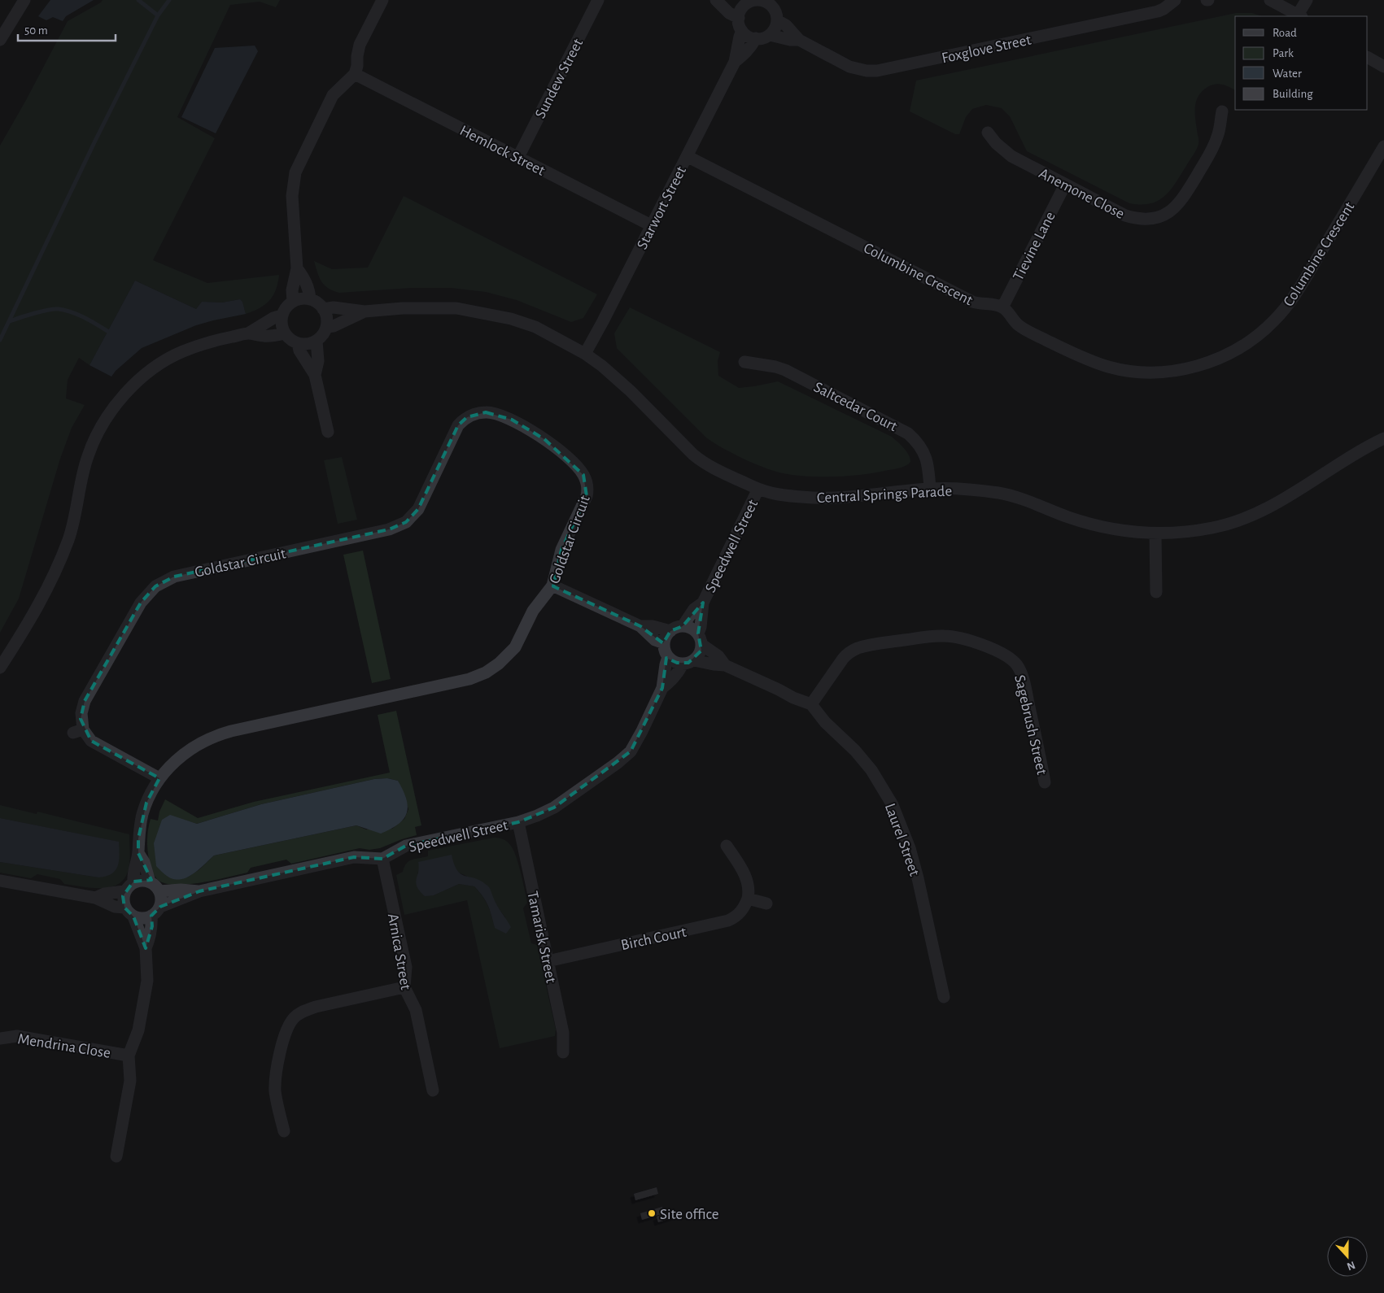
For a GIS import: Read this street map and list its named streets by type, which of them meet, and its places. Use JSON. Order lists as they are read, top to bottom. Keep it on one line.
{"streets":{"street":["Foxglove Street","Sundew Street","Hemlock Street","Anemone Close","Starwort Street","Tievine Lane","Columbine Crescent","Saltcedar Court","Central Springs Parade","Goldstar Circuit","Speedwell Street","Sagebrush Street","Laurel Street","Tamarisk Street","Birch Court","Arnica Street","Mendrina Close"]},"crossings":[["Foxglove Street","Starwort Street"],["Sundew Street","Hemlock Street"],["Hemlock Street","Starwort Street"],["Anemone Close","Tievine Lane"],["Starwort Street","Columbine Crescent"],["Starwort Street","Central Springs Parade"],["Tievine Lane","Columbine Crescent"],["Saltcedar Court","Central Springs Parade"],["Central Springs Parade","Speedwell Street"],["Speedwell Street","Tamarisk Street"],["Speedwell Street","Arnica Street"],["Sagebrush Street","Laurel Street"],["Tamarisk Street","Birch Court"]],"places":["Site office"],"legend":["Road","Park","Water","Building"],"scale_bar":"50 m","north":"bottom"}
